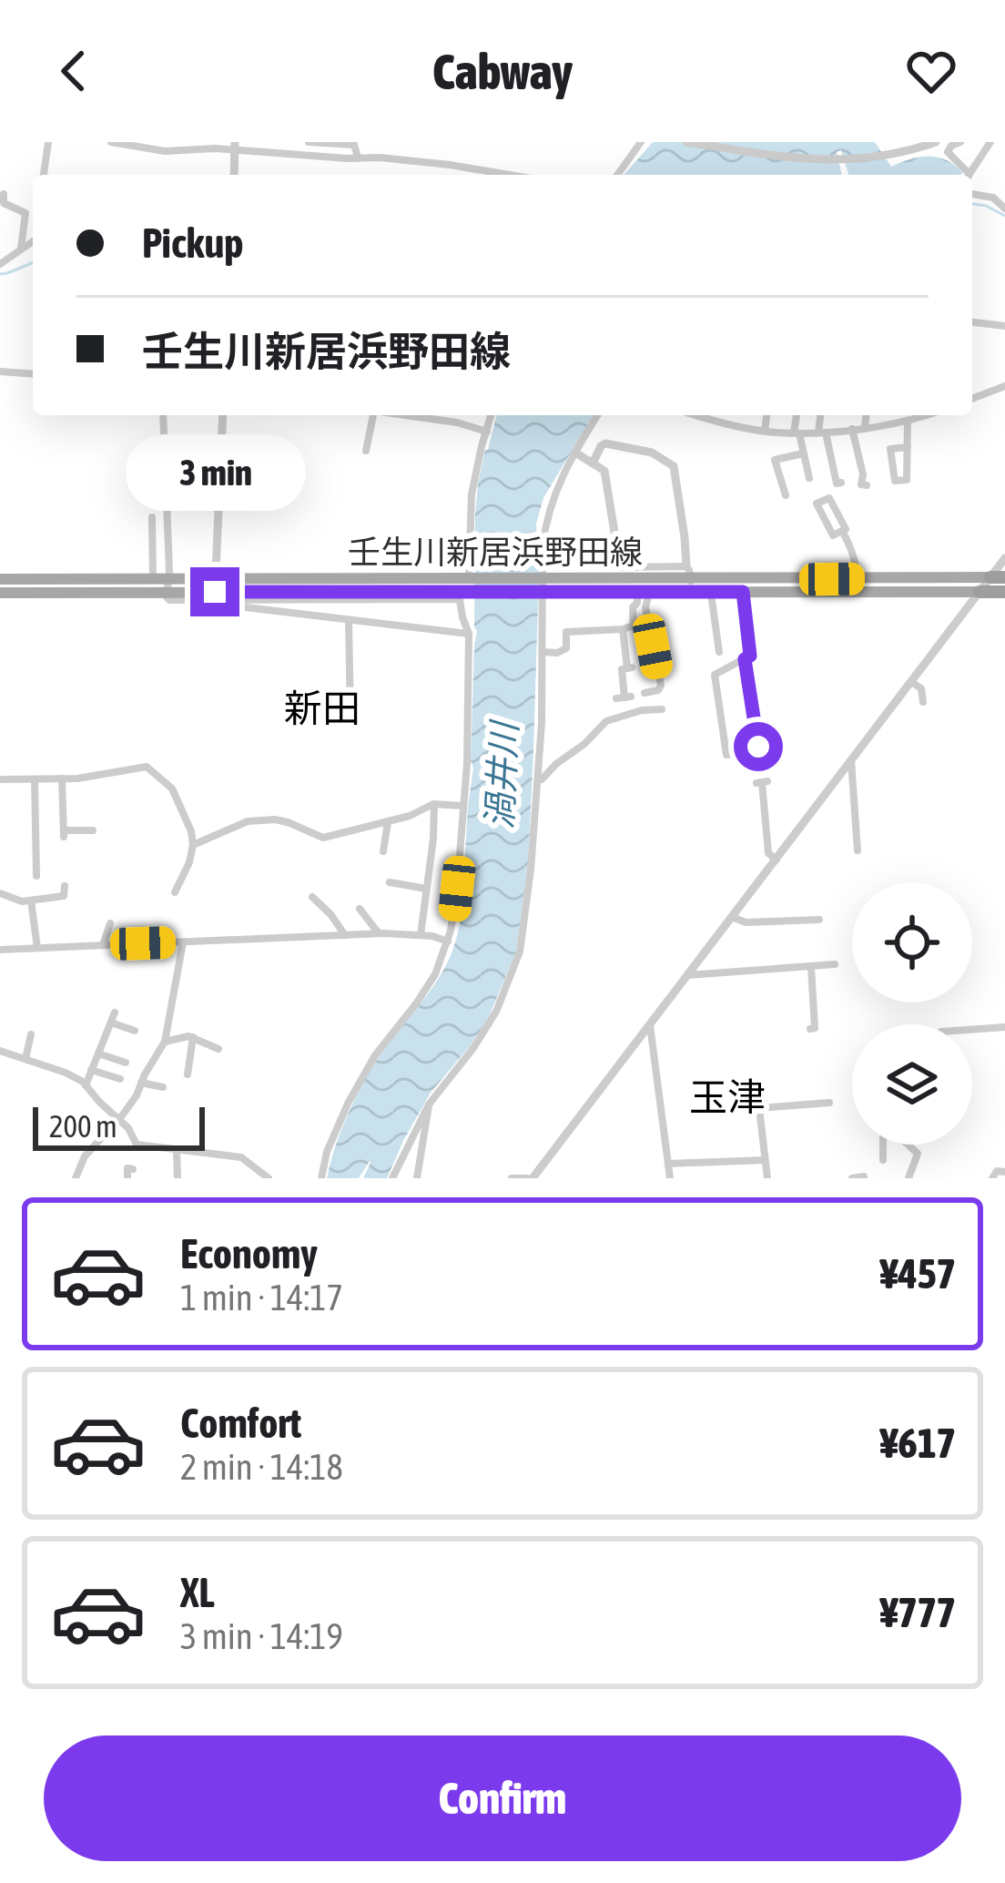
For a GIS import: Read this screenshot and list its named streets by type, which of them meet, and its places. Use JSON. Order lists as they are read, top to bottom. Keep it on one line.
{"streets":{"main road":["壬生川新居浜野田線"]},"districts":["新田","玉津"],"water":["渦井川"],"scale_bar":"200 m","page":{"header":"Cabway","banner":["Pickup","壬生川新居浜野田線"],"bubble":"3 min","scale":"200 m","list":[{"name":"Economy","note":"1 min · 14:17","value":"¥457"},{"name":"Comfort","note":"2 min · 14:18","value":"¥617"},{"name":"XL","note":"3 min · 14:19","value":"¥777"}],"buttons":"Confirm"}}
